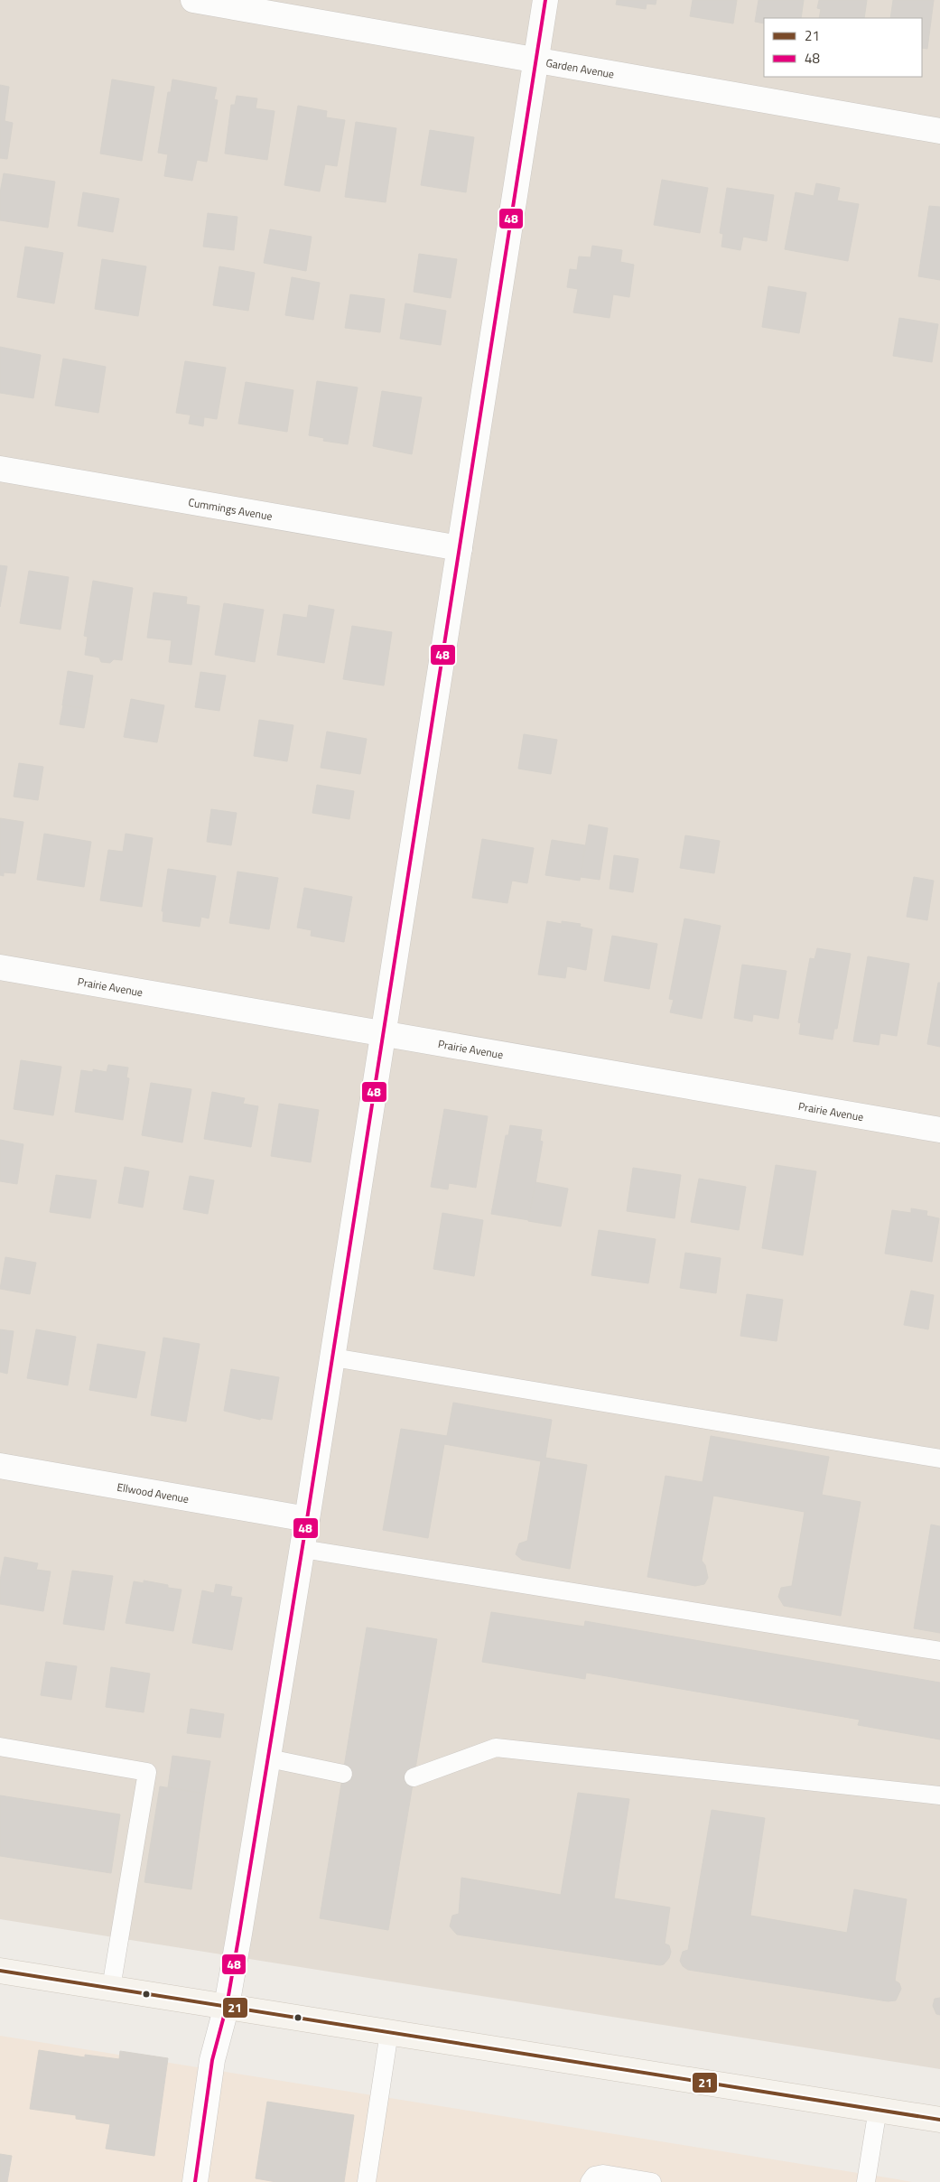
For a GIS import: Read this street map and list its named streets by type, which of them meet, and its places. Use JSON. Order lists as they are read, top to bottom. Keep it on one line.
{"streets":{"street":["Garden Avenue","Cummings Avenue","Prairie Avenue","Ellwood Avenue"]},"lines":["transit line 48","transit line 21"],"legend":["21","48"]}
